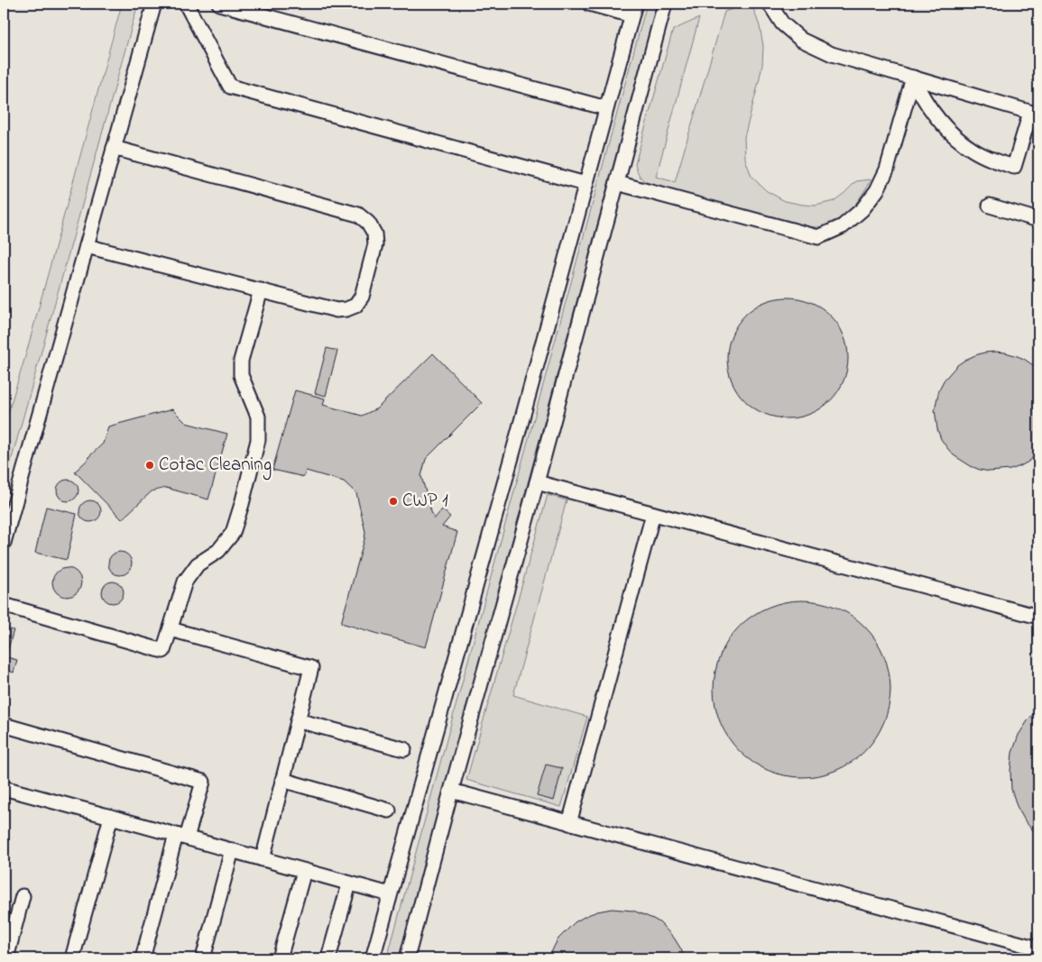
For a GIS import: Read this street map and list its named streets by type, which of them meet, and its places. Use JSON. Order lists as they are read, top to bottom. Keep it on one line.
{"places":["Cotac Cleaning","CWP 1"]}
